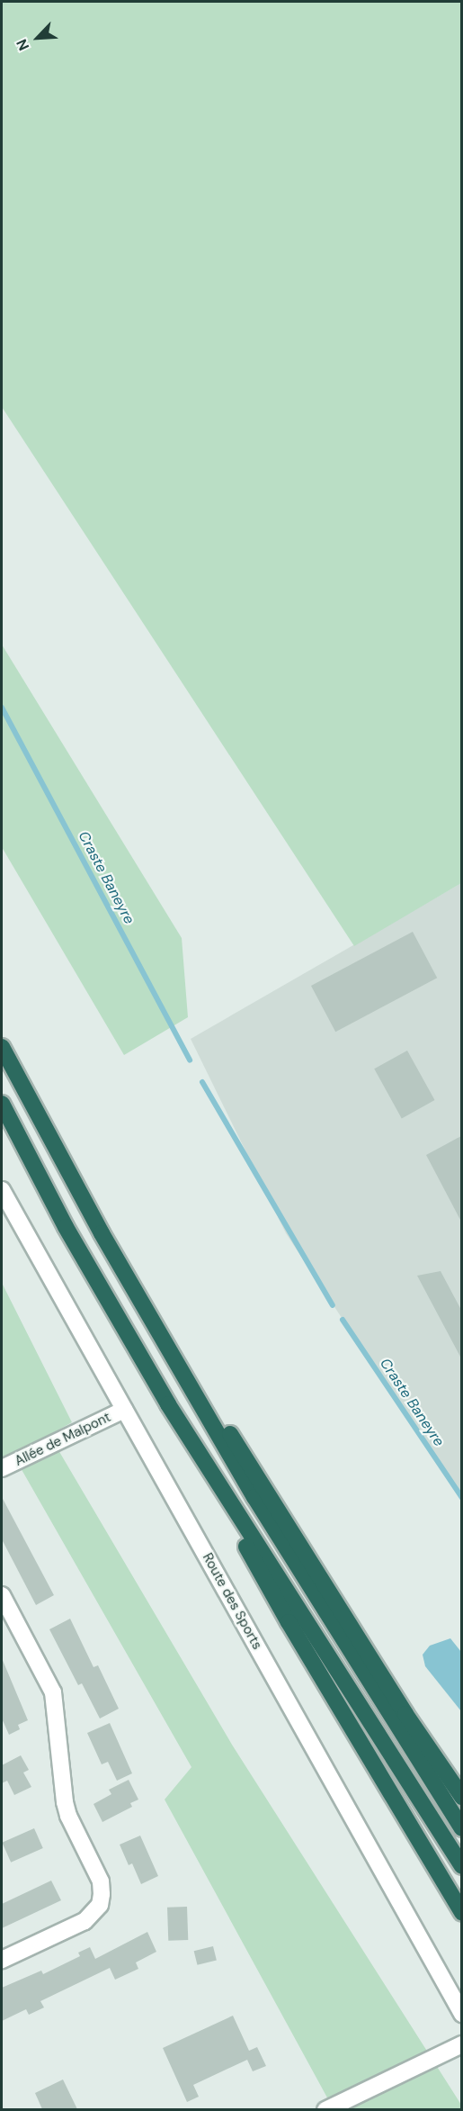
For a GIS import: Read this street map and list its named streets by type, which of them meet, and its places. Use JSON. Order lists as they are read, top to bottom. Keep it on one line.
{"streets":{"street":["Allée de Malpont","Route des Sports"]},"crossings":[["Allée de Malpont","Route des Sports"]],"water":["Craste Baneyre"],"north":"bottom left"}
